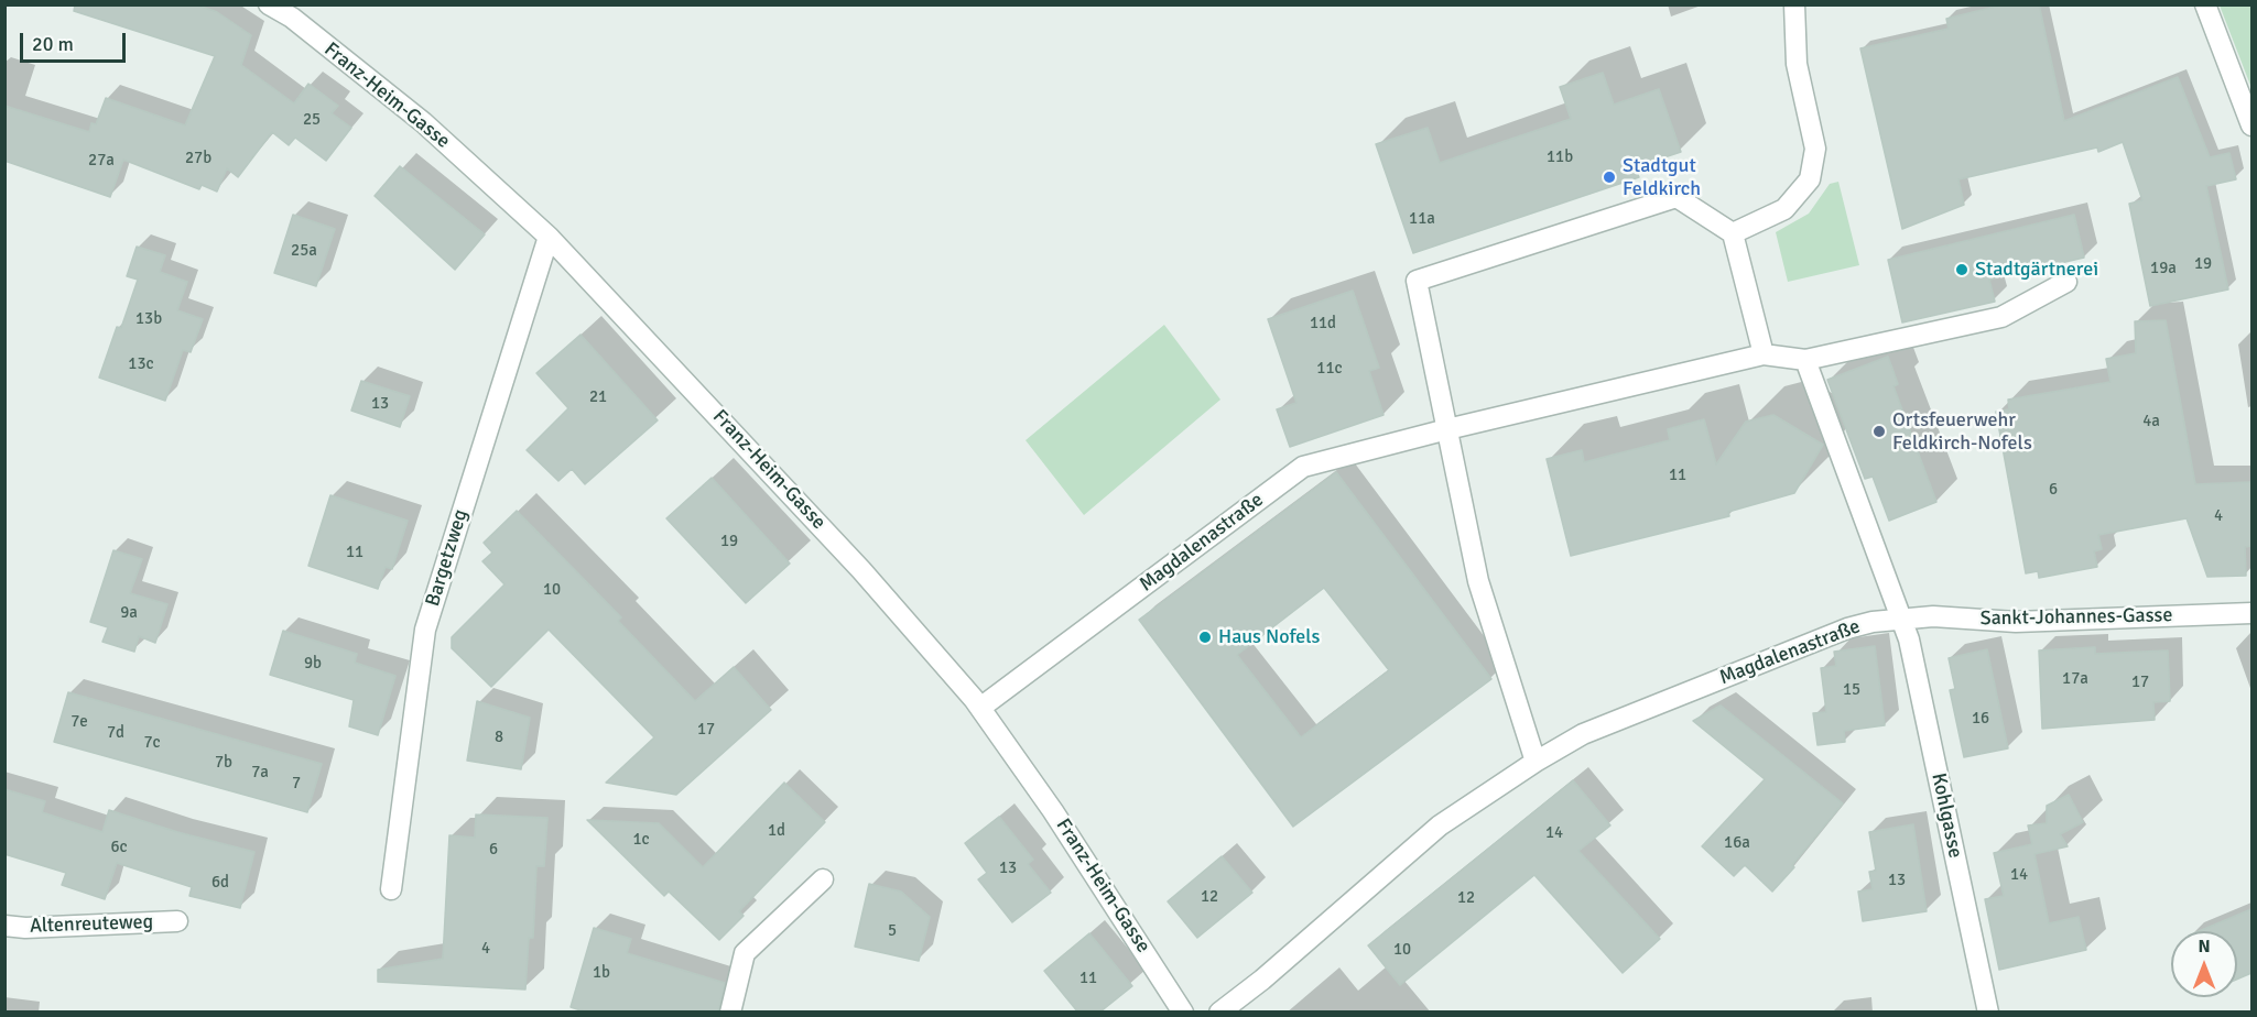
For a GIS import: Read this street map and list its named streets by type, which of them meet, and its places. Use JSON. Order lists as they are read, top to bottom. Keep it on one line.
{"streets":{"street":["Franz-Heim-Gasse","Magdalenastraße","Bargetzweg","Sankt-Johannes-Gasse","Kohlgasse","Altenreuteweg"]},"crossings":[["Franz-Heim-Gasse","Magdalenastraße"],["Franz-Heim-Gasse","Bargetzweg"],["Magdalenastraße","Sankt-Johannes-Gasse"],["Magdalenastraße","Kohlgasse"],["Sankt-Johannes-Gasse","Kohlgasse"]],"places":["Stadtgut Feldkirch","Stadtgärtnerei","Ortsfeuerwehr Feldkirch-Nofels","Haus Nofels"],"house_numbers":["25","11b","27b","27a","11a","25a","19","19a","13b","11d","13c","11c","21","13","4a","11","6","4","19","11","10","9a","9b","17a","17","15","16","7e","17","7d","8","7c","7b","7a","7","1d","14","1c","16a","6c","6","13","14","13","6d","12","12","5","4","10","1b","11"],"scale_bar":"20 m","north":"top"}
